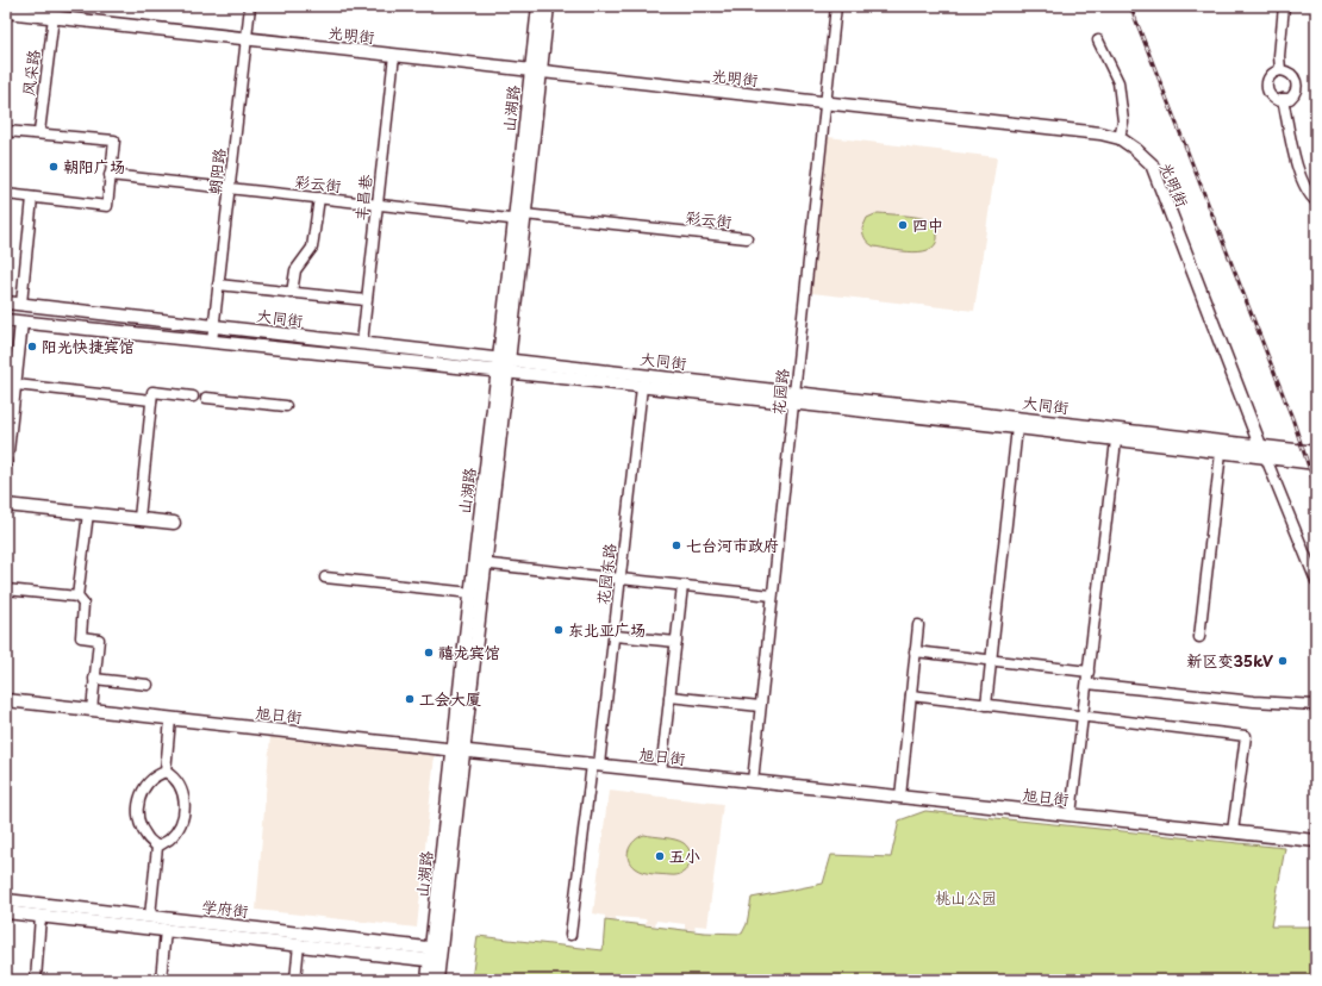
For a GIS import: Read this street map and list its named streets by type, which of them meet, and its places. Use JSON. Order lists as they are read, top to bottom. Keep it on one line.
{"streets":{"main road":["光明街","山湖路","大同街","旭日街","学府街"],"street":["风采路","朝阳路","彩云街","丰昌巷","花园路","花园东路"]},"crossings":[["光明街","风采路"],["光明街","山湖路"],["光明街","朝阳路"],["光明街","丰昌巷"],["光明街","大同街"],["光明街","花园路"],["山湖路","彩云街"],["山湖路","大同街"],["山湖路","旭日街"],["山湖路","学府街"],["朝阳路","彩云街"],["朝阳路","大同街"],["彩云街","丰昌巷"],["丰昌巷","大同街"],["大同街","花园路"],["大同街","花园东路"],["花园路","旭日街"],["花园东路","旭日街"]],"parks":["桃山公园"],"places":["朝阳广场","四中","阳光快捷宾馆","七台河市政府","东北亚广场","禧龙宾馆","新区变35kV","工会大厦","五小"]}
